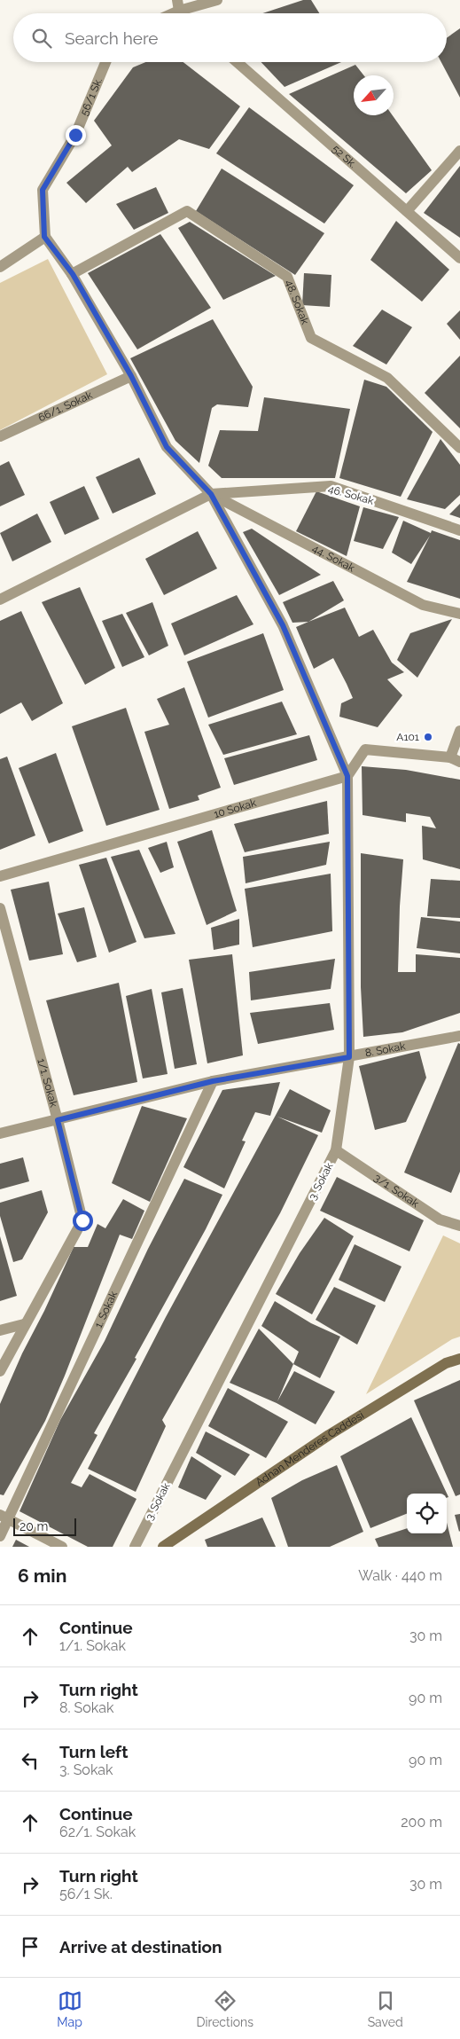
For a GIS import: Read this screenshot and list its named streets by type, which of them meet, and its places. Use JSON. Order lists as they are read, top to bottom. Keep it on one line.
{"streets":{"street":["56/1 Sk.","52 Sk.","48. Sokak","66/1. Sokak","46. Sokak","44. Sokak","10 Sokak","8. Sokak","1/1. Sokak","3. Sokak","3/1. Sokak","1. Sokak","Adnan Menderes Caddesi"]},"crossings":[["46. Sokak","44. Sokak"],["10 Sokak","3. Sokak"],["8. Sokak","1/1. Sokak"],["8. Sokak","3. Sokak"],["8. Sokak","1. Sokak"],["3. Sokak","3/1. Sokak"]],"places":["A101"],"scale_bar":"20 m","north":"bottom left","page":{"search":"Search here","scale":"20 m","heading":["6 min","Walk · 440 m"],"list":[["Continue","1/1. Sokak","30 m"],["Turn right","8. Sokak","90 m"],["Turn left","3. Sokak","90 m"],["Continue","62/1. Sokak","200 m"],["Turn right","56/1 Sk.","30 m"],"Arrive at destination"],"nav":["Map","Directions","Saved"]}}
